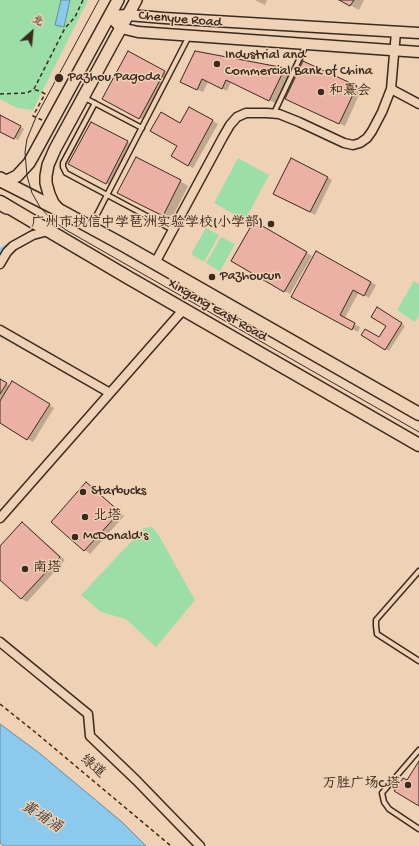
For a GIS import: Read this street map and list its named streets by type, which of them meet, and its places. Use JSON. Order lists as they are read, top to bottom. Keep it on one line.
{"streets":{"main road":["Xingang East Road"],"street":["Chenyue Road"],"path":["绿道"]},"water":["黄埔涌"],"places":["Industrial and Commercial Bank of China","Pazhou Pagoda","和熹会","广州市执信中学琶洲实验学校(小学部)","Pazhoucun","Starbucks","北塔","McDonald's","南塔","万胜广场C塔"],"north":"top right"}
